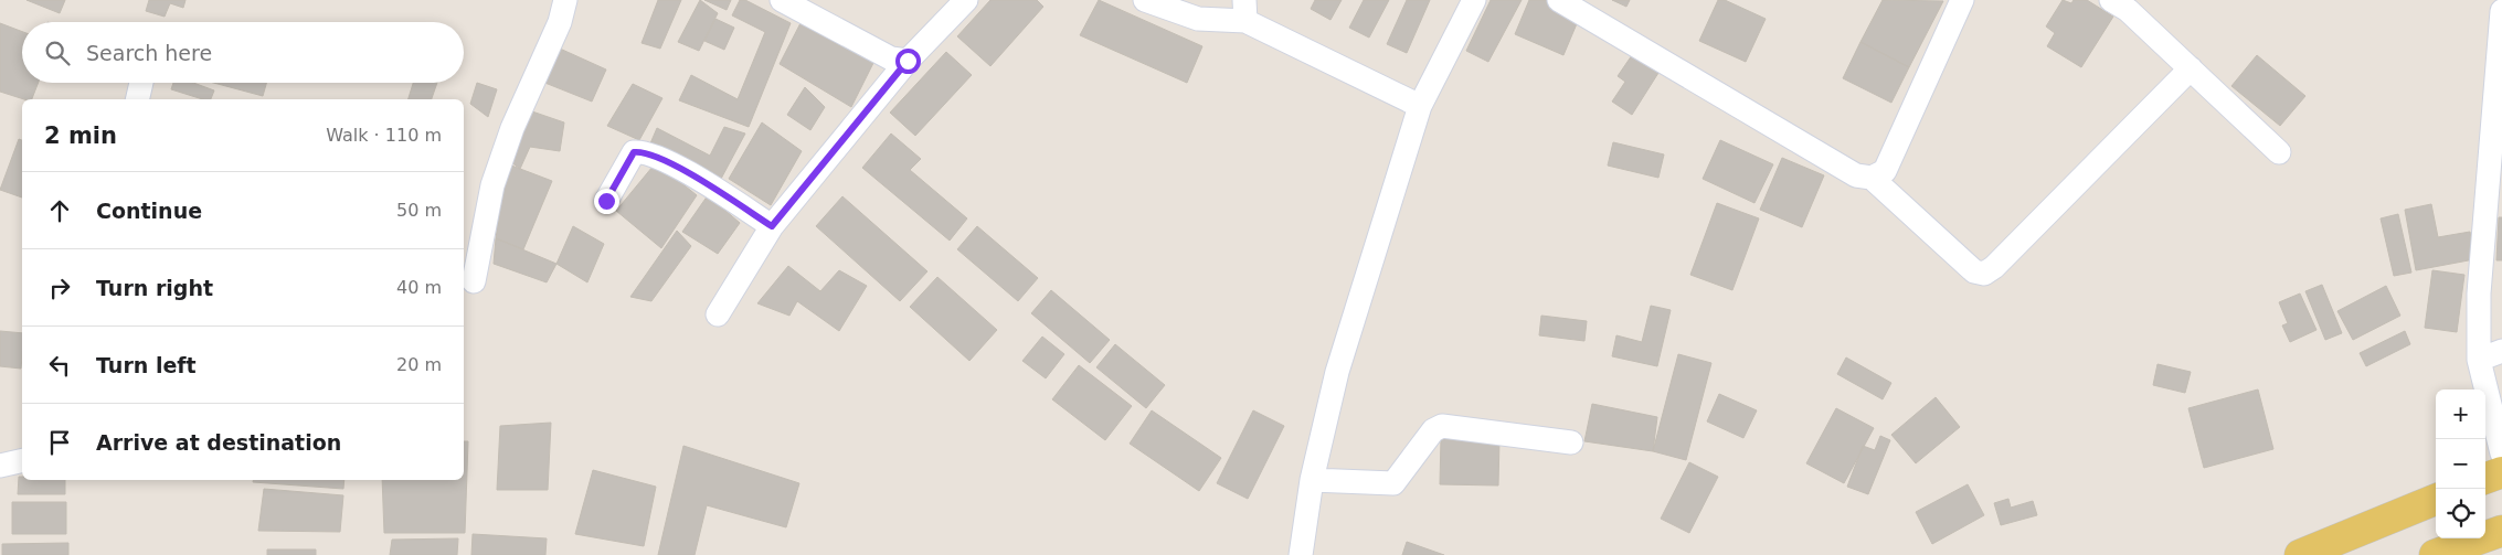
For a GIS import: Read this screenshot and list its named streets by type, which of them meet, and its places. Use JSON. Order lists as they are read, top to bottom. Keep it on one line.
{"page":{"search":"Search here","heading":["2 min","Walk · 110 m"],"list":[["Continue","50 m"],["Turn right","40 m"],["Turn left","20 m"],"Arrive at destination"],"map_buttons":["+","−"]}}
